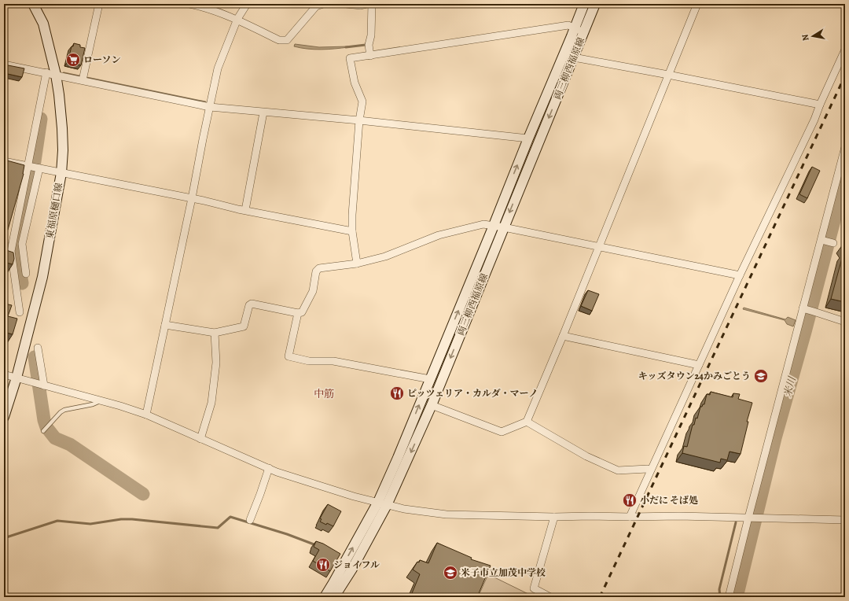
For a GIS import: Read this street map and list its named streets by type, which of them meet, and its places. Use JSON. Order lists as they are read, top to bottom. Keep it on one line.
{"streets":{"main road":["両三柳西福原線","東福原樋口線"]},"districts":["中筋"],"water":["米川"],"places":{"supermarket":["ローソン"],"school or university":["キッズタウン24かみごとう","米子市立加茂中学校"],"restaurant":["ピッツェリア・カルダ・マーノ","小だに そば処","ジョイフル"]},"north":"left"}
